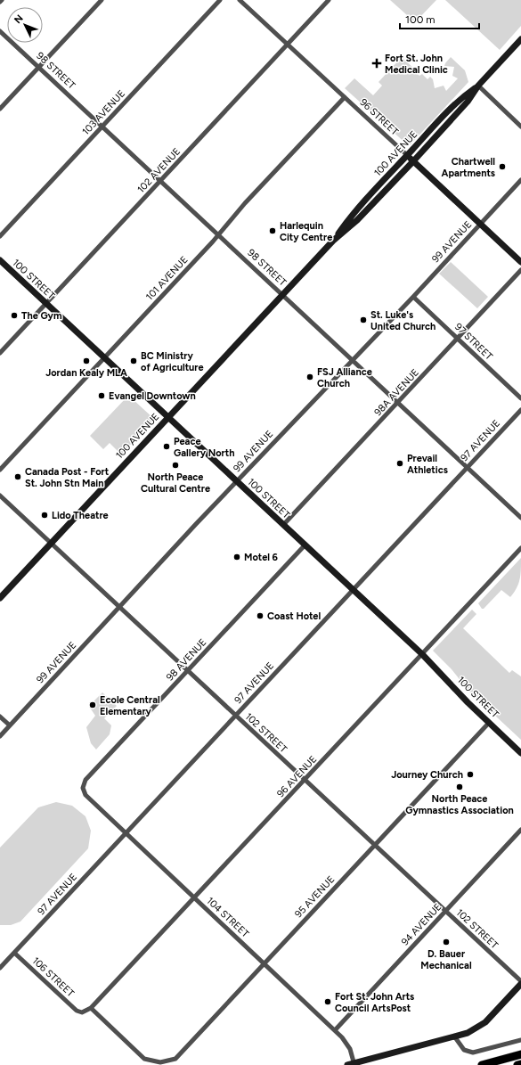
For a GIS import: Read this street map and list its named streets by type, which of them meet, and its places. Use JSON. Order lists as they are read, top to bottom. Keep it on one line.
{"streets":{"main road":["96 STREET","100 AVENUE","100 STREET"],"street":["98 STREET","103 AVENUE","102 AVENUE","99 AVENUE","101 AVENUE","97 STREET","98A AVENUE","97 AVENUE","98 AVENUE","102 STREET","96 AVENUE","95 AVENUE","104 STREET","94 AVENUE","106 STREET"]},"crossings":[["98 STREET","103 AVENUE"],["98 STREET","100 AVENUE"],["98 STREET","102 AVENUE"],["98 STREET","99 AVENUE"],["98 STREET","101 AVENUE"],["98 STREET","98A AVENUE"],["98 STREET","97 AVENUE"],["96 STREET","100 AVENUE"],["96 STREET","102 AVENUE"],["96 STREET","99 AVENUE"],["96 STREET","101 AVENUE"],["100 AVENUE","100 STREET"],["100 AVENUE","102 STREET"],["102 AVENUE","100 STREET"],["99 AVENUE","100 STREET"],["99 AVENUE","97 STREET"],["99 AVENUE","102 STREET"],["101 AVENUE","100 STREET"],["100 STREET","98A AVENUE"],["100 STREET","97 AVENUE"],["100 STREET","98 AVENUE"],["100 STREET","96 AVENUE"],["100 STREET","95 AVENUE"],["97 STREET","98A AVENUE"],["97 AVENUE","102 STREET"],["97 AVENUE","104 STREET"],["97 AVENUE","106 STREET"],["98 AVENUE","102 STREET"],["98 AVENUE","104 STREET"],["102 STREET","96 AVENUE"],["102 STREET","95 AVENUE"],["102 STREET","94 AVENUE"],["96 AVENUE","95 AVENUE"],["96 AVENUE","104 STREET"],["96 AVENUE","106 STREET"],["95 AVENUE","104 STREET"],["104 STREET","94 AVENUE"]],"places":{"health":["Fort St. John Medical Clinic"],"other":["Chartwell Apartments","Harlequin City Centre","The Gym","St. Luke's United Church","Jordan Kealy MLA","BC Ministry of Agriculture","FSJ Alliance Church","Evangel Downtown","Peace Gallery North","Prevail Athletics","North Peace Cultural Centre","Canada Post - Fort St. John Stn Main","Lido Theatre","Motel 6","Coast Hotel","Ecole Central Elementary","Journey Church","North Peace Gymnastics Association","D. Bauer Mechanical","Fort St. John Arts Council ArtsPost"]},"scale_bar":"100 m","north":"top left"}
